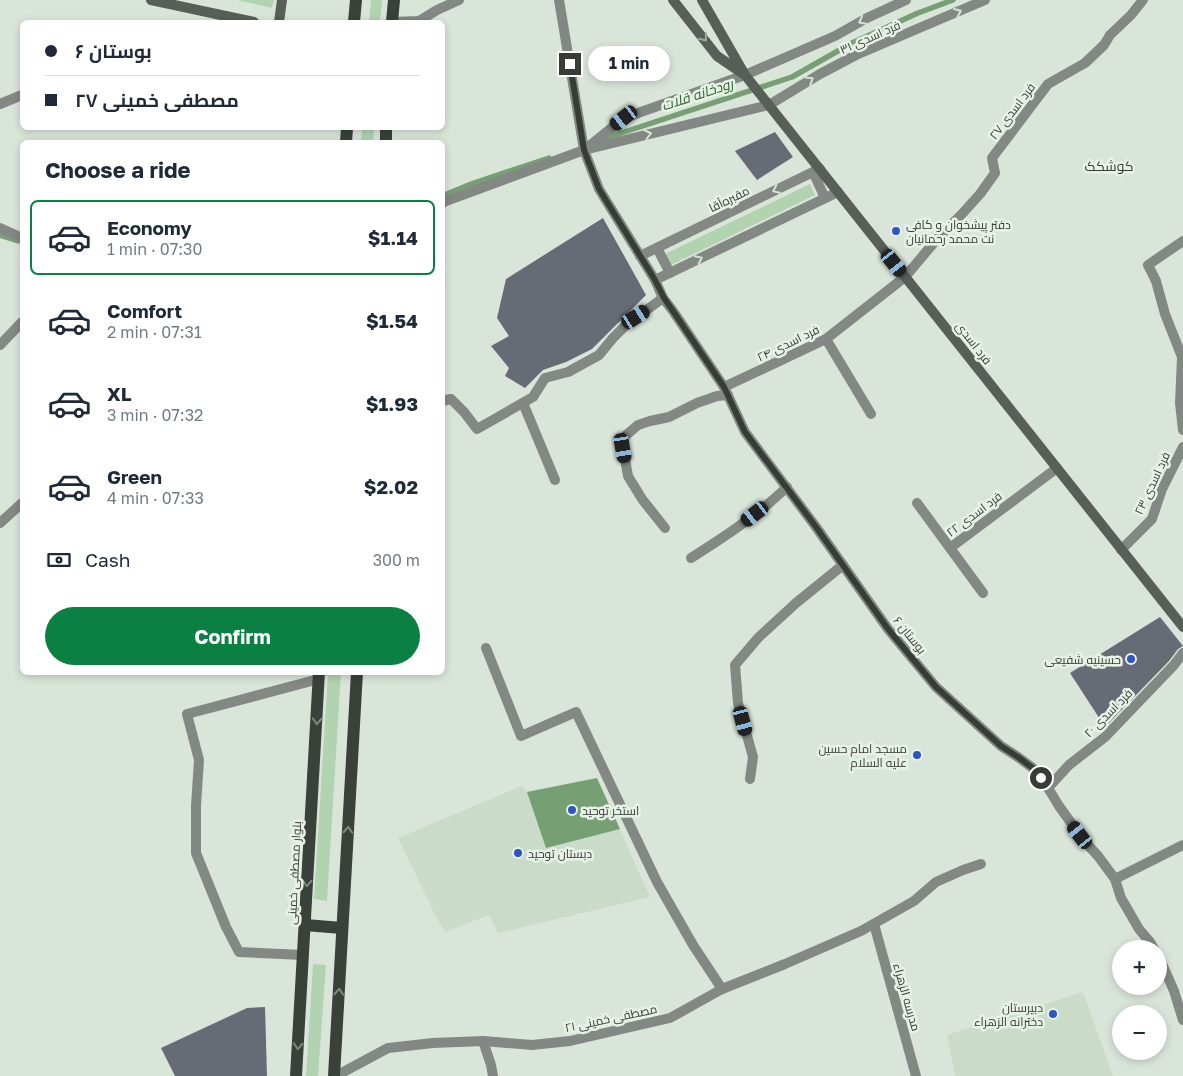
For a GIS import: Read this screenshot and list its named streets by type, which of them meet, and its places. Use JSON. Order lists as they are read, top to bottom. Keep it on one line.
{"streets":{"main road":["فرد اسدی","بلوار مصطفی خمینی"],"street":["فرد اسدی ۳۱","فرد اسدی ۲۷","مقبره‌آقا","فرد اسدی ۲۴","فرد اسدی ۲۳","فرد اسدی ۲۲","بوستان ۶","فرد اسدی ۲۰","مدرسه الزهراء","مصطفی خمینی ۲۱"]},"crossings":[["فرد اسدی ۳۱","فرد اسدی"],["فرد اسدی ۲۷","فرد اسدی ۲۴"],["فرد اسدی ۲۷","فرد اسدی"],["مقبره‌آقا","فرد اسدی"],["فرد اسدی ۲۴","فرد اسدی"],["فرد اسدی ۲۴","بوستان ۶"],["فرد اسدی","فرد اسدی ۲۳"],["فرد اسدی","فرد اسدی ۲۲"],["بوستان ۶","فرد اسدی ۲۰"],["مدرسه الزهراء","مصطفی خمینی ۲۱"]],"districts":["کوشکک"],"water":["رودخانه قلات"],"places":["دفتر پیشخوان و کافی نت محمد رحمانیان","حسینیه شفیعی","مسجد امام حسین علیه السلام","استخر توحید","دبستان توحید","دبیرستان دخترانه الزهراء"],"page":{"banner":["بوستان ۶","مصطفی خمینی ۲۷"],"bubble":"1 min","heading":"Choose a ride","list":[{"name":"Economy","note":"1 min · 07:30","value":"$1.14"},{"name":"Comfort","note":"2 min · 07:31","value":"$1.54"},{"name":"XL","note":"3 min · 07:32","value":"$1.93"},{"name":"Green","note":"4 min · 07:33","value":"$2.02"}],"pay":["Cash","300 m"],"buttons":"Confirm","map_buttons":["+","−"]}}
